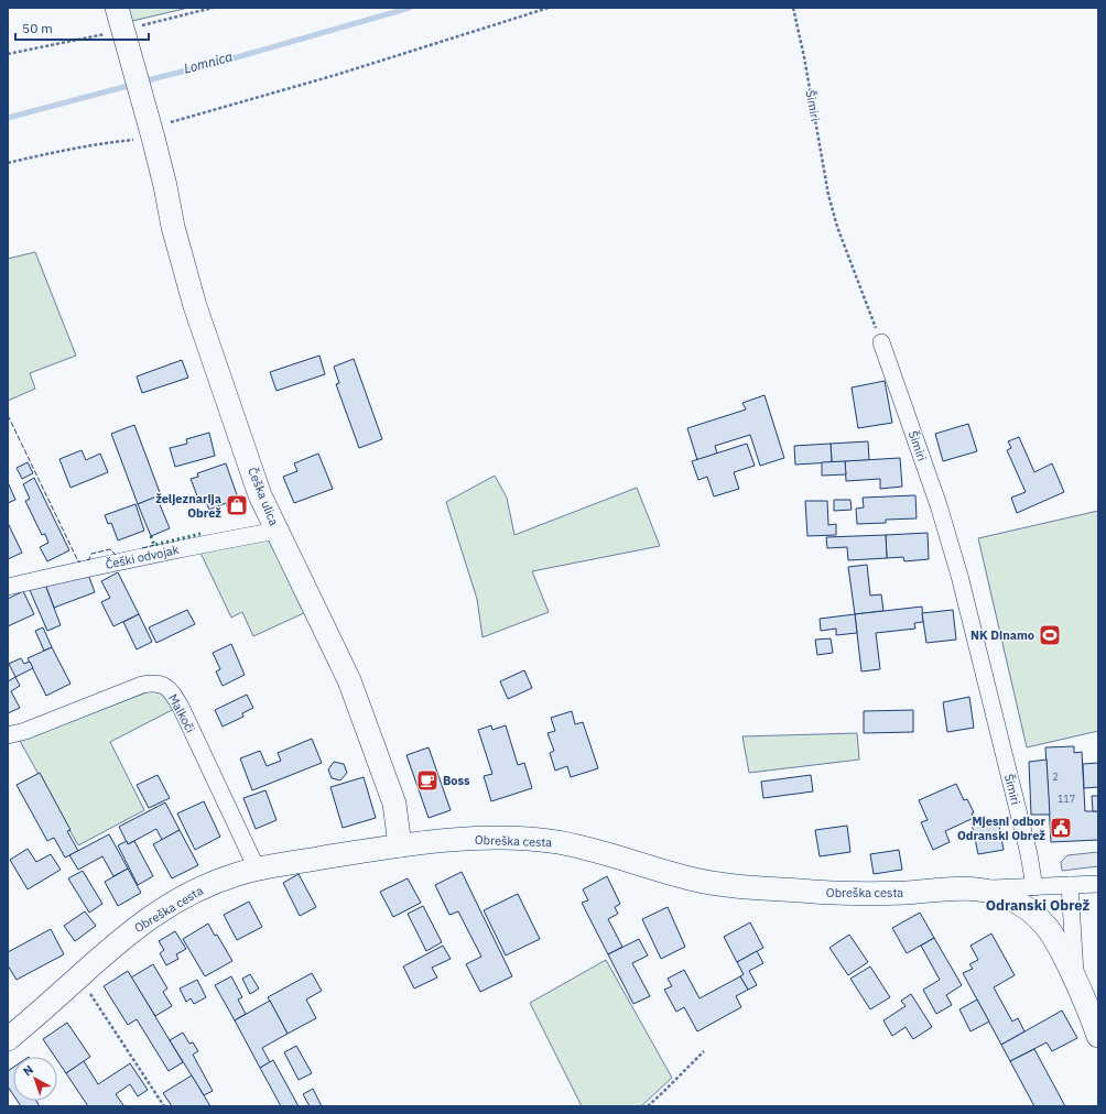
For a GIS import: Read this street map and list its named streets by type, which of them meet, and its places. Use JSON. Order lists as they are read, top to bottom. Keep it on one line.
{"streets":{"main road":["Češka ulica","Obreška cesta"],"street":["Šimiri","Češki odvojak","Malkoči"]},"crossings":[["Šimiri","Obreška cesta"],["Češka ulica","Češki odvojak"],["Češka ulica","Obreška cesta"],["Malkoči","Obreška cesta"]],"districts":["Odranski Obrež"],"water":["Lomnica"],"places":{"shop":["željeznarija Obrež"],"sports":["NK Dinamo"],"cafe":["Boss"],"public building":["Mjesni odbor Odranski Obrež"]},"house_numbers":["2","117"],"scale_bar":"50 m","north":"top left"}
